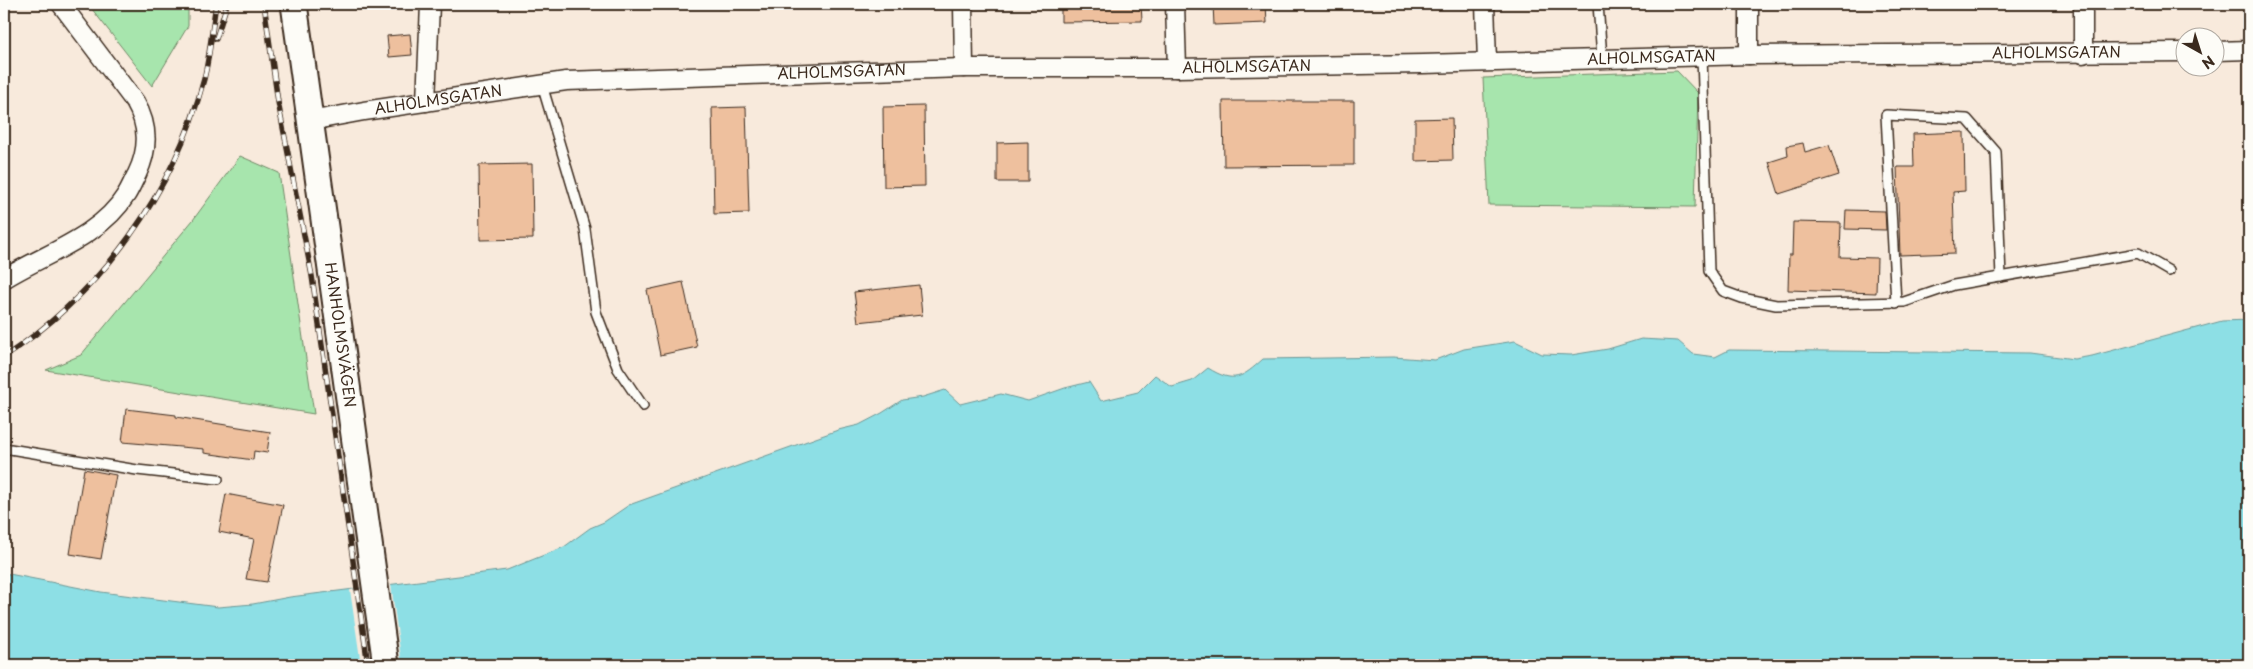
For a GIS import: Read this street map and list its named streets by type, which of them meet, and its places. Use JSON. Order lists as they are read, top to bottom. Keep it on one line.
{"streets":{"street":["ALHOLMSGATAN","HANHOLMSVÄGEN"]},"crossings":[["ALHOLMSGATAN","HANHOLMSVÄGEN"]],"north":"bottom right"}
